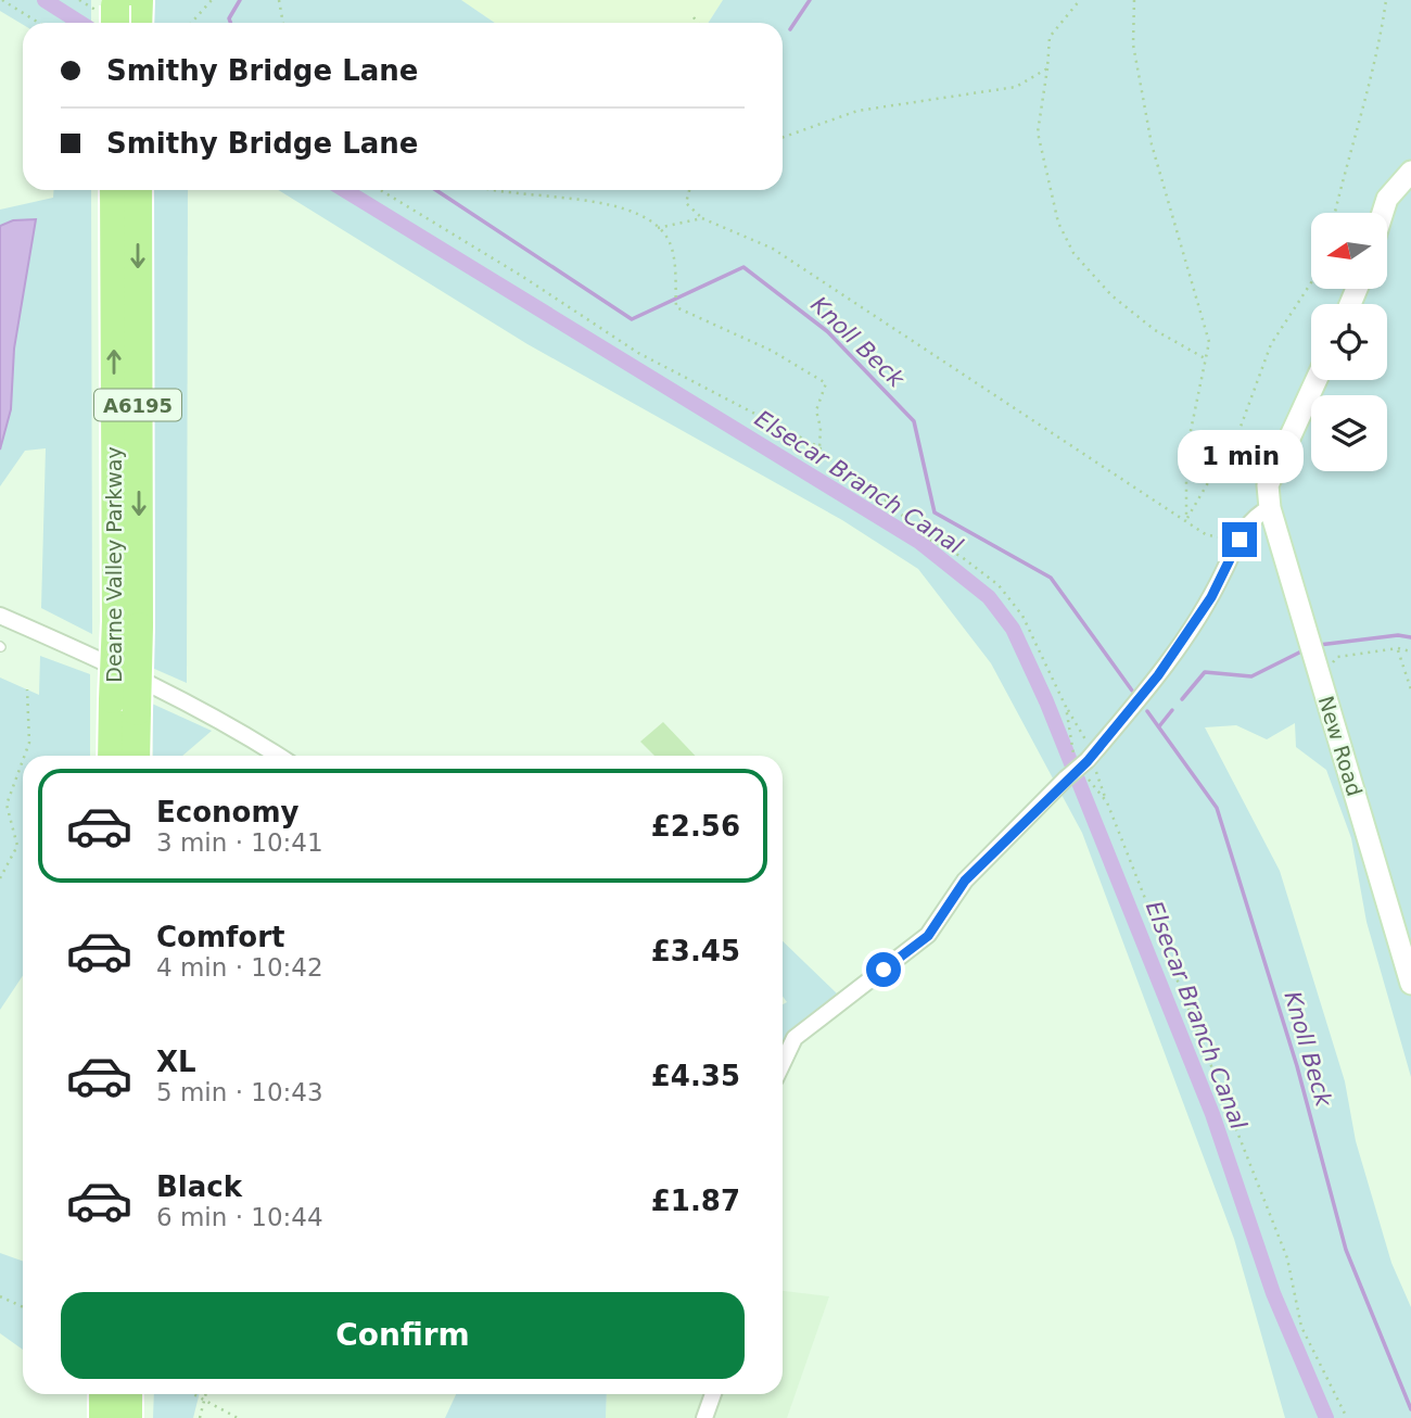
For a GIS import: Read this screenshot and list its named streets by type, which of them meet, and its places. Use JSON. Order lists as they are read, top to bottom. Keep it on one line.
{"streets":{"highway":["A6195","Dearne Valley Parkway"],"main road":["New Road"]},"water":["Knoll Beck","Elsecar Branch Canal"],"north":"left","page":{"banner":["Smithy Bridge Lane","Smithy Bridge Lane"],"bubble":"1 min","list":[{"name":"Economy","note":"3 min · 10:41","value":"£2.56"},{"name":"Comfort","note":"4 min · 10:42","value":"£3.45"},{"name":"XL","note":"5 min · 10:43","value":"£4.35"},{"name":"Black","note":"6 min · 10:44","value":"£1.87"}],"buttons":"Confirm"}}
